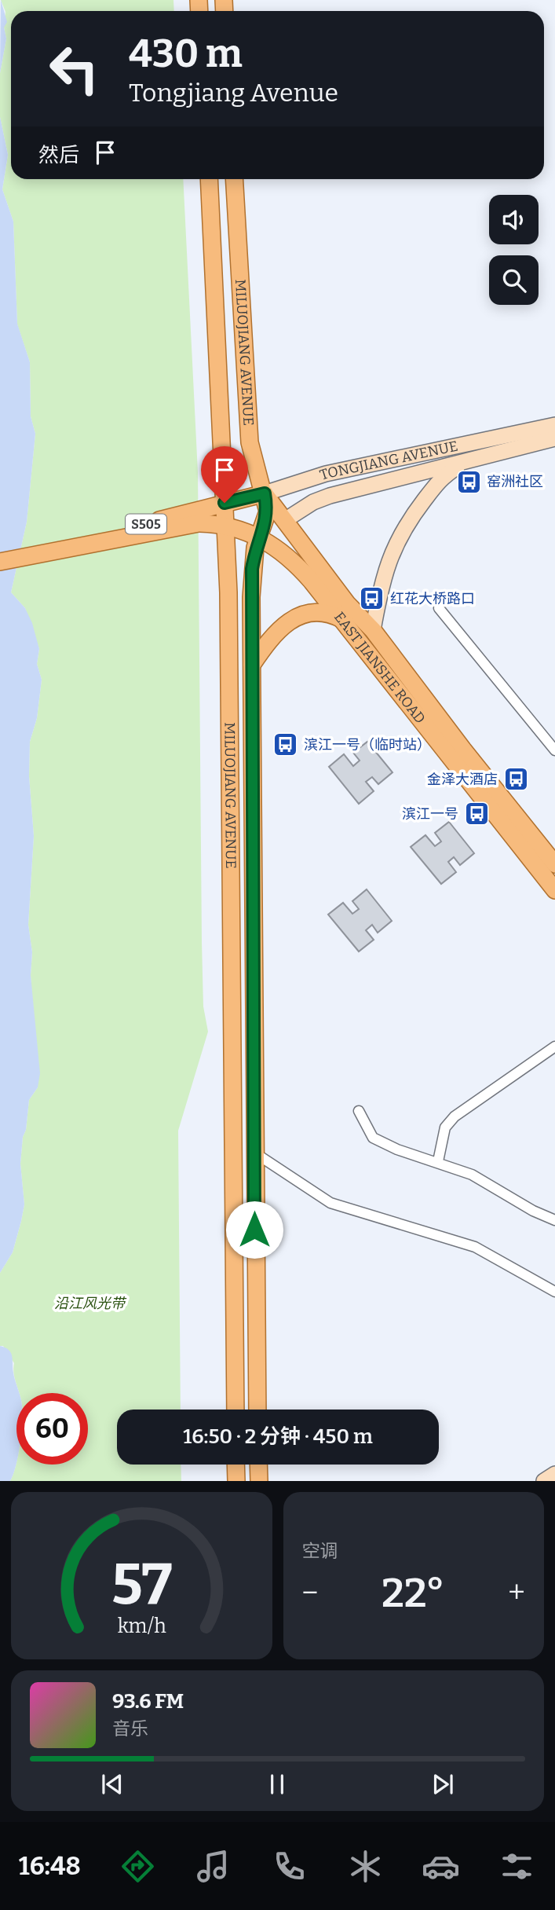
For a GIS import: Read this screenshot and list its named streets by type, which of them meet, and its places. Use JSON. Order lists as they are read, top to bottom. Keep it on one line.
{"streets":{"main road":["MILUOJIANG AVENUE","TONGJIANG AVENUE","S505","EAST JIANSHE ROAD"]},"crossings":[["MILUOJIANG AVENUE","TONGJIANG AVENUE"],["MILUOJIANG AVENUE","S505"],["MILUOJIANG AVENUE","EAST JIANSHE ROAD"],["TONGJIANG AVENUE","S505"],["TONGJIANG AVENUE","EAST JIANSHE ROAD"],["S505","EAST JIANSHE ROAD"]],"parks":["沿江风光带"],"places":{"bus stop":["窑洲社区","红花大桥路口","滨江一号（临时站）","金泽大酒店","滨江一号"]},"page":{"turn":["430 m","Tongjiang Avenue"],"then":"然后","limit":"60","trip":"16:50 · 2 分钟 · 450 m","tile":"空调","heat":["−","22°","+"],"song":["93.6 FM","音乐"],"tabs":"16:48","gauge":["57","km/h"]}}
